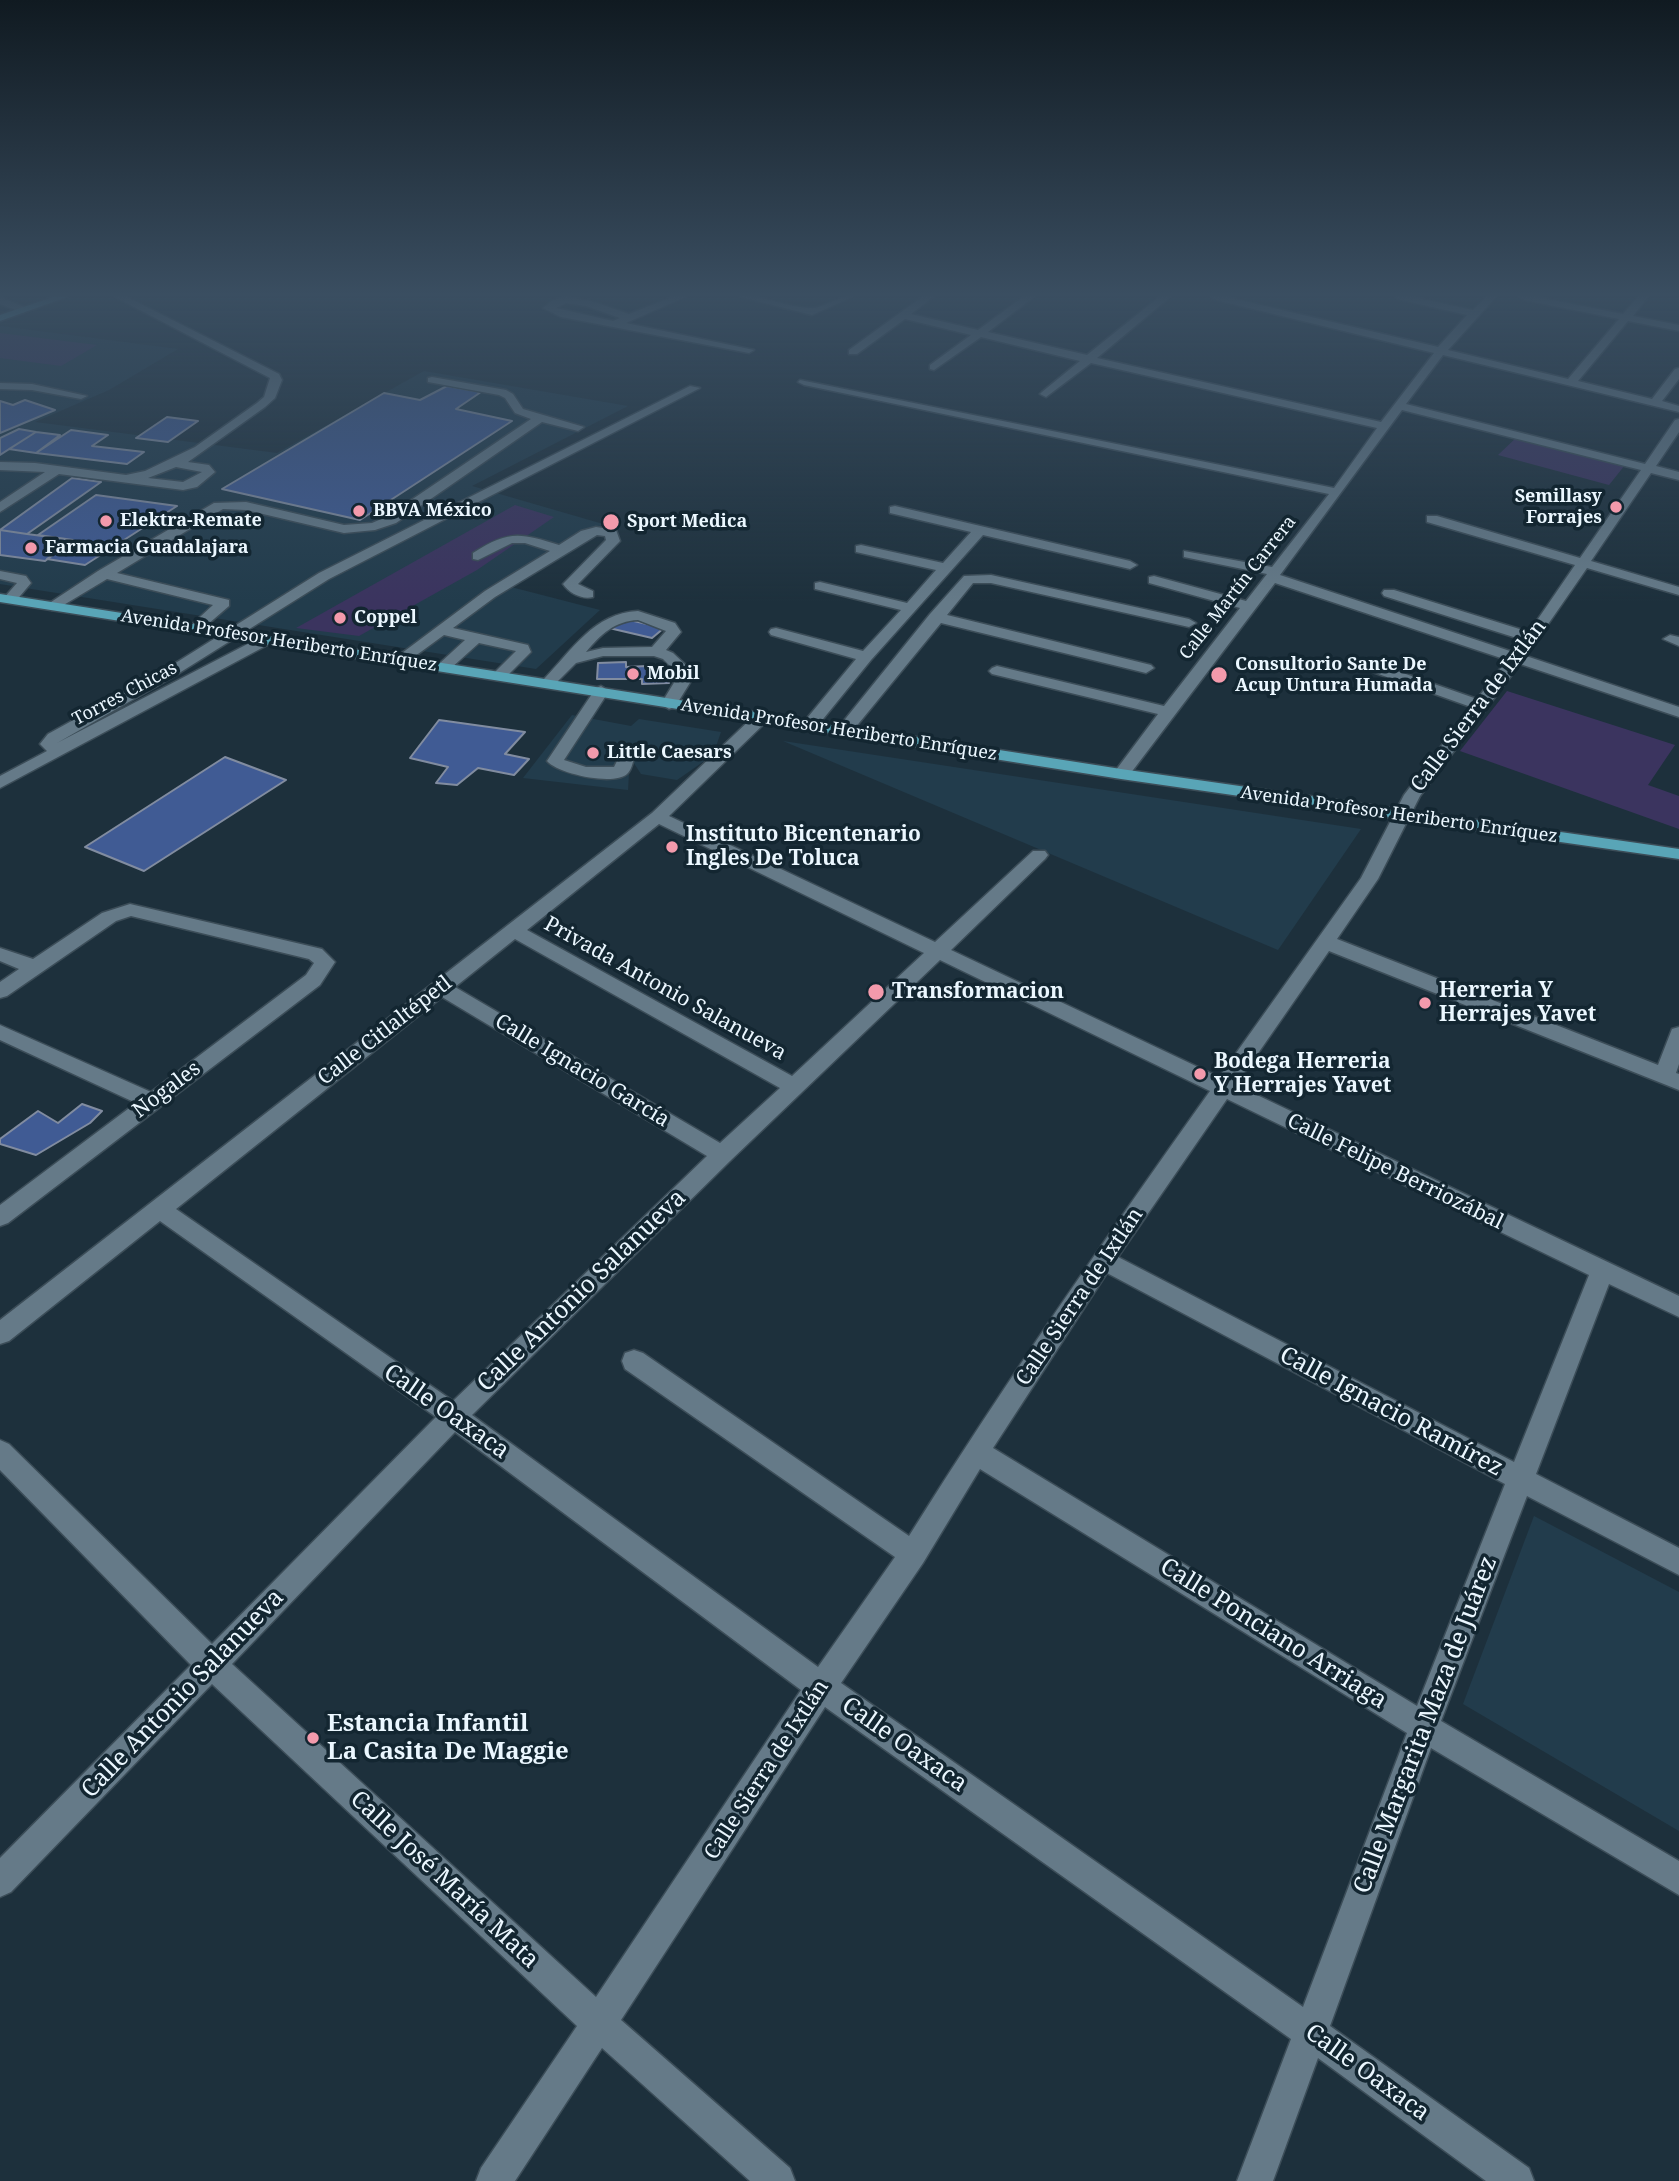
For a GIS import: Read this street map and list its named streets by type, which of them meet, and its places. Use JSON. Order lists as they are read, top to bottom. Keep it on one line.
{"streets":{"main road":["Avenida Profesor Heriberto Enríquez"],"street":["Calle Martín Carrera","Torres Chicas","Calle Sierra de Ixtlán","Privada Antonio Salanueva","Calle Citlaltépetl","Calle Ignacio García","Nogales","Calle Felipe Berriozábal","Calle Antonio Salanueva","Calle Oaxaca","Calle Ignacio Ramírez","Calle Ponciano Arriaga","Calle Margarita Maza de Juárez","Calle José María Mata"]},"crossings":[["Calle Martín Carrera","Avenida Profesor Heriberto Enríquez"],["Avenida Profesor Heriberto Enríquez","Torres Chicas"],["Avenida Profesor Heriberto Enríquez","Calle Sierra de Ixtlán"],["Avenida Profesor Heriberto Enríquez","Calle Citlaltépetl"],["Calle Sierra de Ixtlán","Calle Felipe Berriozábal"],["Calle Sierra de Ixtlán","Calle Oaxaca"],["Calle Sierra de Ixtlán","Calle Ignacio Ramírez"],["Calle Sierra de Ixtlán","Calle Ponciano Arriaga"],["Calle Sierra de Ixtlán","Calle José María Mata"],["Privada Antonio Salanueva","Calle Citlaltépetl"],["Privada Antonio Salanueva","Calle Antonio Salanueva"],["Calle Citlaltépetl","Calle Ignacio García"],["Calle Citlaltépetl","Calle Felipe Berriozábal"],["Calle Citlaltépetl","Calle Oaxaca"],["Calle Ignacio García","Calle Antonio Salanueva"],["Calle Felipe Berriozábal","Calle Antonio Salanueva"],["Calle Felipe Berriozábal","Calle Margarita Maza de Juárez"],["Calle Antonio Salanueva","Calle Oaxaca"],["Calle Antonio Salanueva","Calle José María Mata"],["Calle Oaxaca","Calle Margarita Maza de Juárez"],["Calle Ignacio Ramírez","Calle Margarita Maza de Juárez"],["Calle Ponciano Arriaga","Calle Margarita Maza de Juárez"]],"places":["Semillasy Forrajes","BBVA México","Elektra-Remate","Sport Medica","Farmacia Guadalajara","Coppel","Mobil","Consultorio Sante De Acup Untura Humada","Little Caesars","Instituto Bicentenario Ingles De Toluca","Transformacion","Herreria Y Herrajes Yavet","Bodega Herreria Y Herrajes Yavet","Estancia Infantil La Casita De Maggie"]}
